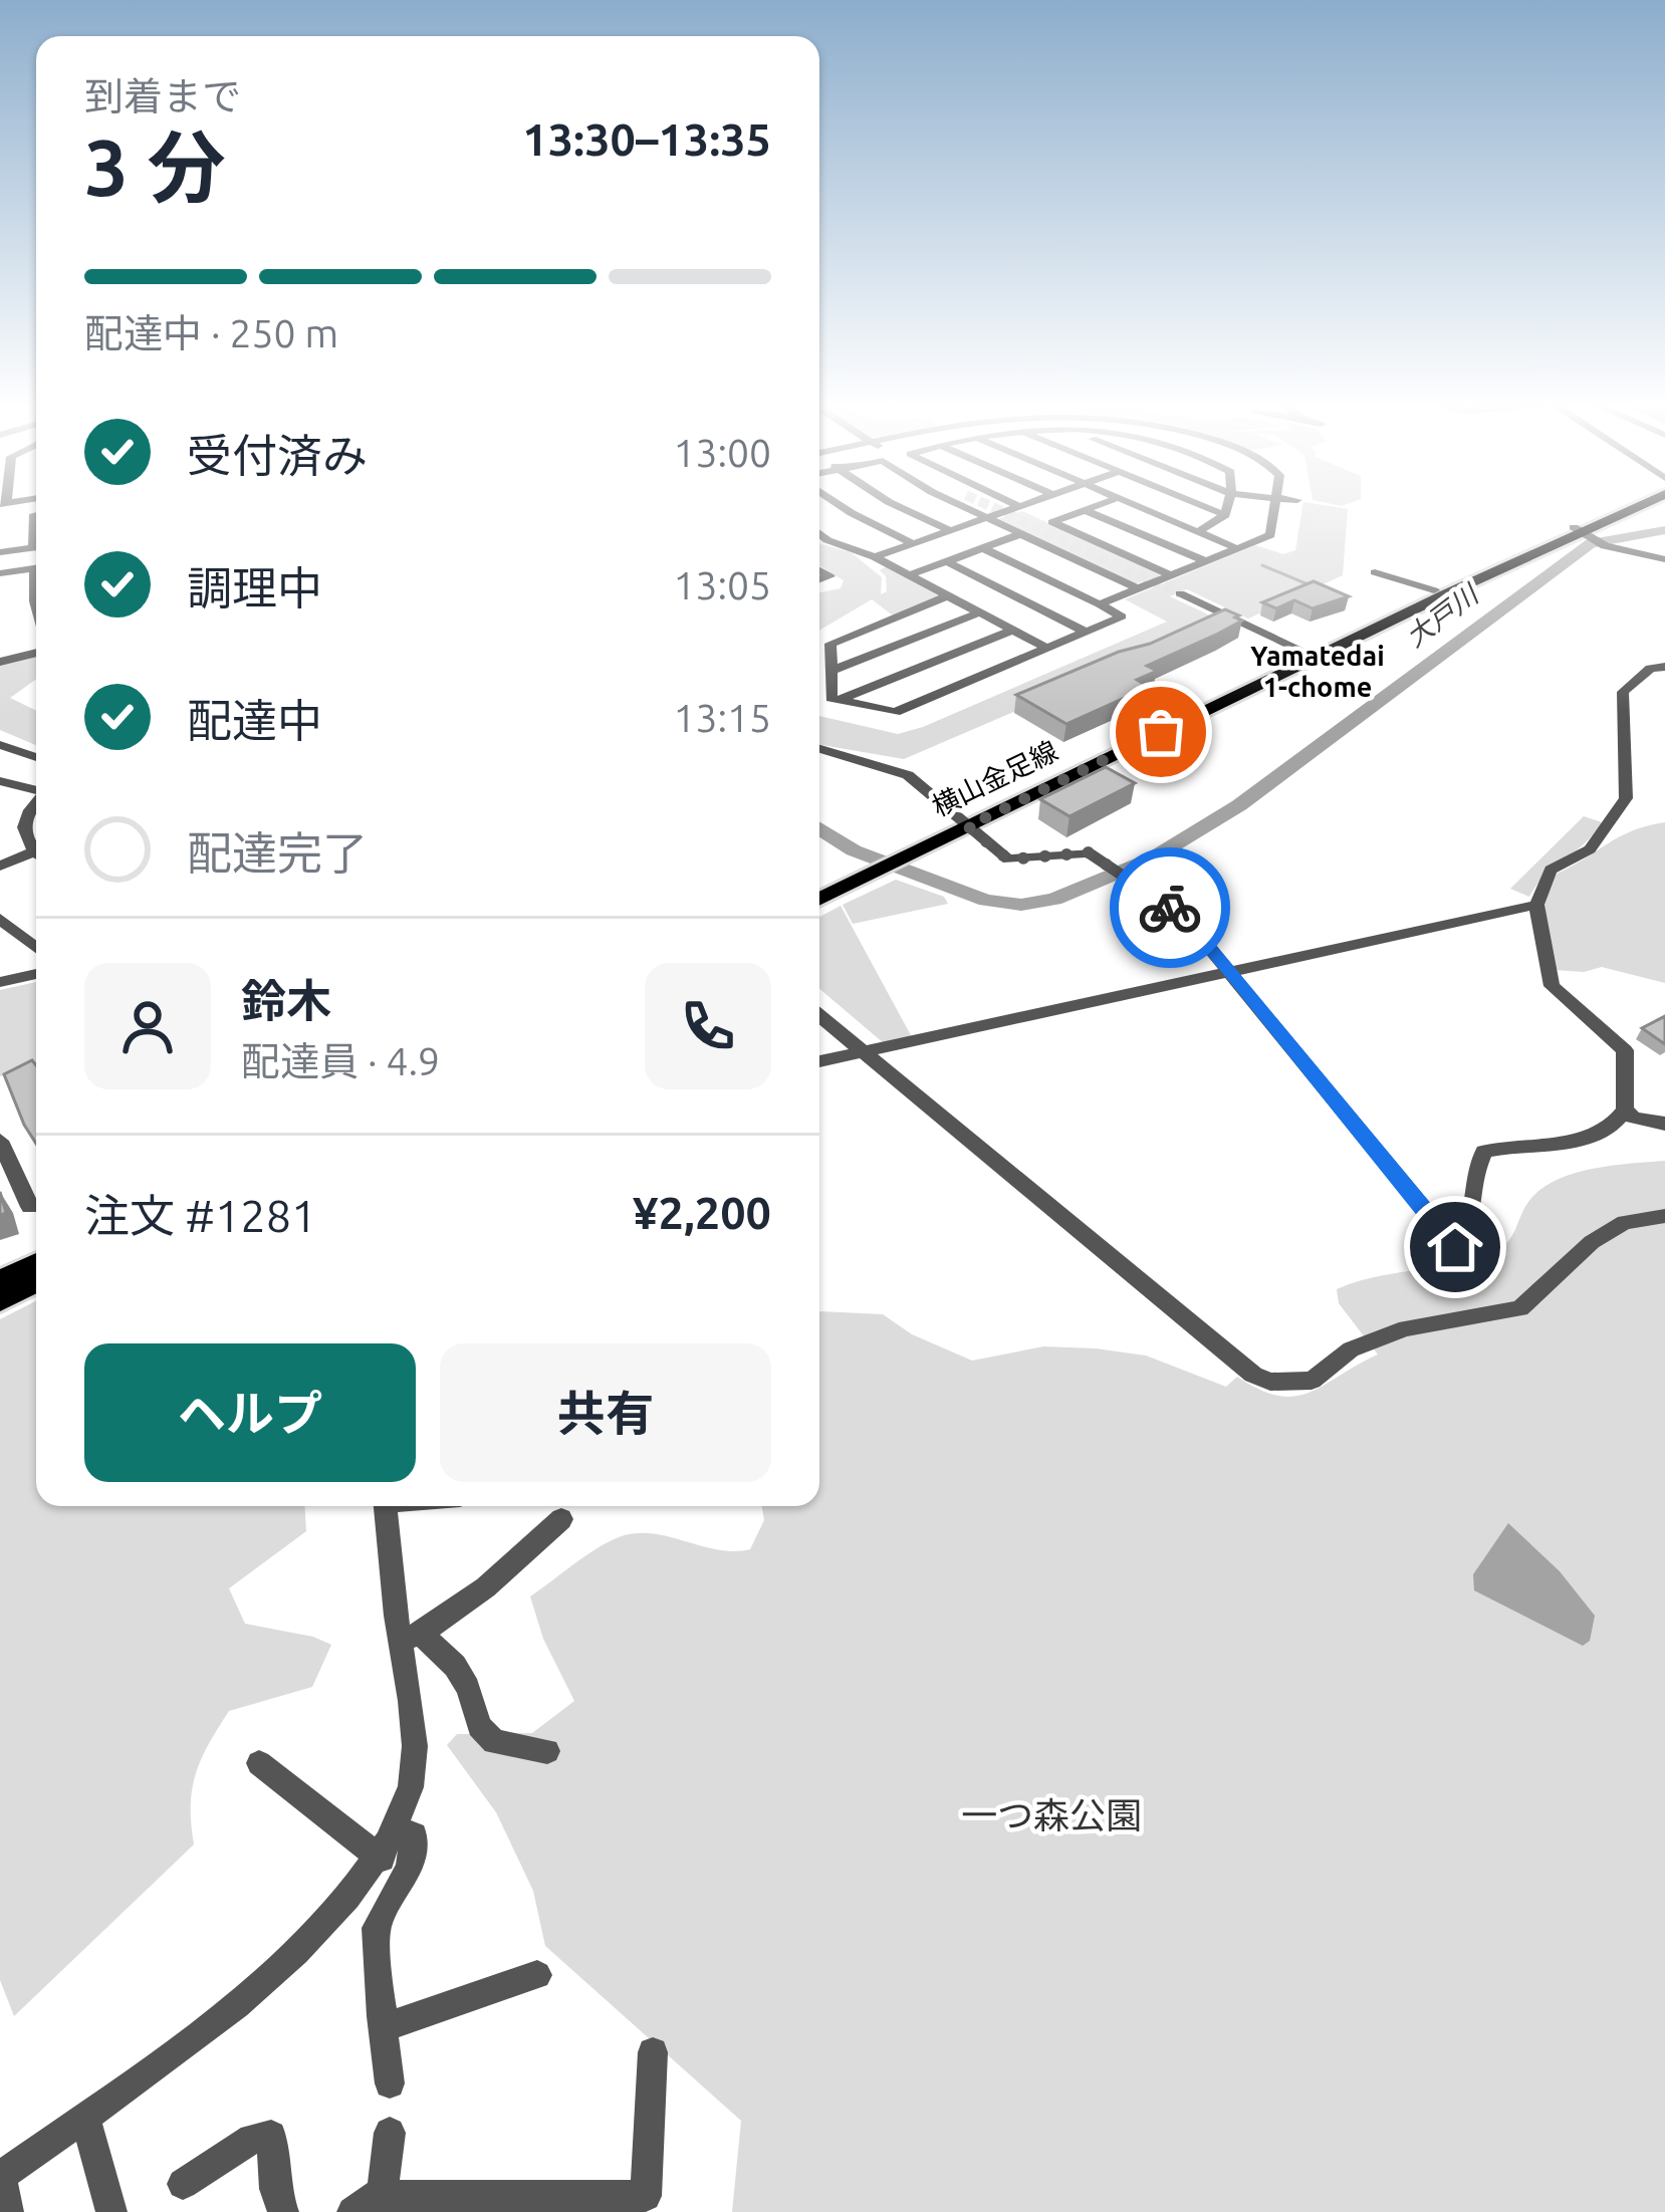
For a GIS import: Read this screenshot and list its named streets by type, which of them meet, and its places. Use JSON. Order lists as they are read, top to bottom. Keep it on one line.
{"streets":{"main road":["横山金足線"]},"districts":["Yamatedai 1-chome"],"water":["大戸川"],"parks":["一つ森公園"],"page":{"heading":["3 分","到着まで","13:30–13:35"],"panel":["鈴木","配達員 · 4.9","注文 #1281","¥2,200"],"bar":"配達中 · 250 m","list":[["受付済み","13:00"],["調理中","13:05"],["配達中","13:15"],"配達完了"],"buttons":["ヘルプ","共有"]}}
